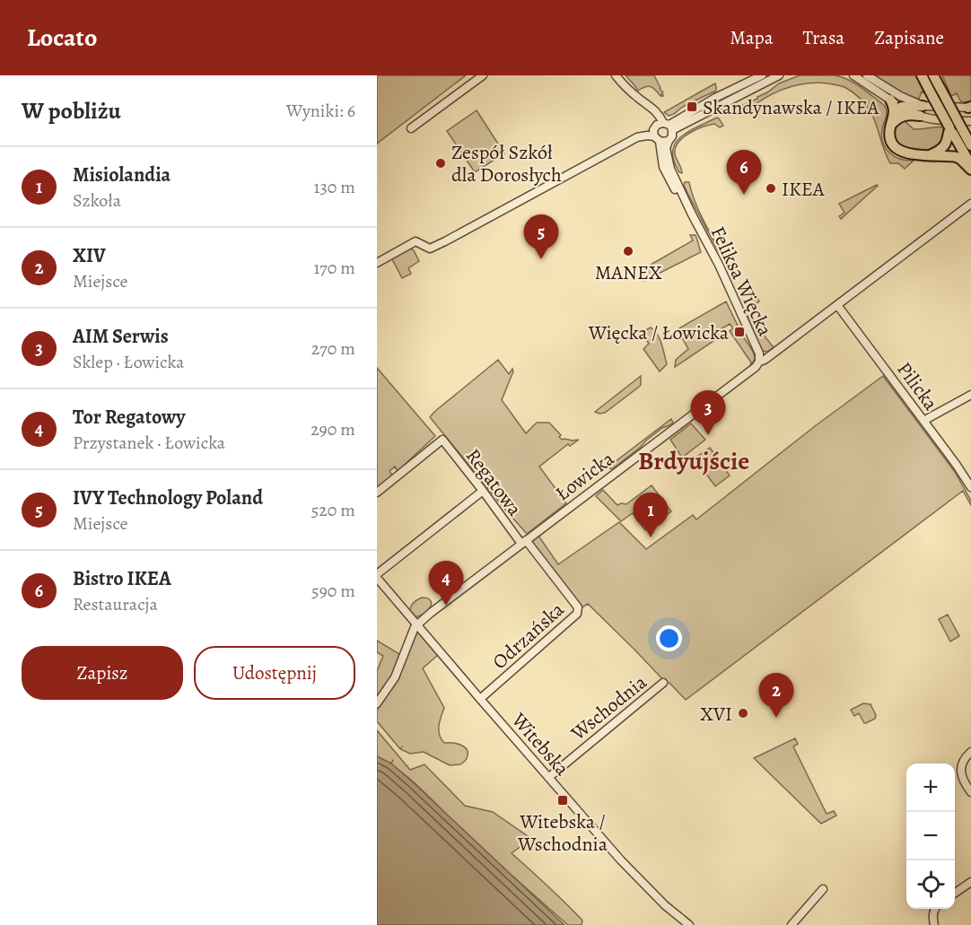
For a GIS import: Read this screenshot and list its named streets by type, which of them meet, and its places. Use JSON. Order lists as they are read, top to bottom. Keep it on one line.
{"streets":{"street":["Feliksa Więcka","Pilicka","Łowicka","Regatowa","Odrzańska","Wschodnia","Witebska"]},"crossings":[["Feliksa Więcka","Łowicka"],["Pilicka","Łowicka"],["Łowicka","Regatowa"],["Łowicka","Odrzańska"],["Łowicka","Witebska"],["Regatowa","Odrzańska"],["Odrzańska","Witebska"],["Wschodnia","Witebska"]],"districts":["Brdyujście"],"places":{"transit":["Skandynawska / IKEA","Więcka / Łowicka","Witebska / Wschodnia"],"other":["Zespół Szkół dla Dorosłych","IKEA","MANEX","XVI"]},"page":{"header":"Locato","nav":["Mapa","Trasa","Zapisane"],"heading":["W pobliżu","Wyniki: 6"],"list":[{"mark":"1","name":"Misiolandia","note":"Szkoła","value":"130 m"},{"mark":"2","name":"XIV","note":"Miejsce","value":"170 m"},{"mark":"3","name":"AIM Serwis","note":"Sklep · Łowicka","value":"270 m"},{"mark":"4","name":"Tor Regatowy","note":"Przystanek · Łowicka","value":"290 m"},{"mark":"5","name":"IVY Technology Poland","note":"Miejsce","value":"520 m"},{"mark":"6","name":"Bistro IKEA","note":"Restauracja","value":"590 m"}],"pins":["6","5","3","1","4","2"],"buttons":["Zapisz","Udostępnij"],"map_buttons":["+","−"]}}
